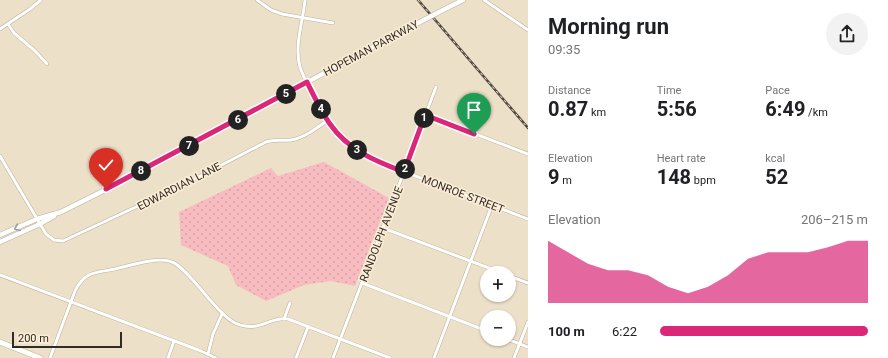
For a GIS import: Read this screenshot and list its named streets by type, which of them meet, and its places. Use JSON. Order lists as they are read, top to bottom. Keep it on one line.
{"streets":{"main road":["HOPEMAN PARKWAY"],"street":["EDWARDIAN LANE","MONROE STREET","RANDOLPH AVENUE"]},"crossings":[["HOPEMAN PARKWAY","EDWARDIAN LANE"],["HOPEMAN PARKWAY","MONROE STREET"],["EDWARDIAN LANE","MONROE STREET"],["MONROE STREET","RANDOLPH AVENUE"]],"scale_bar":"200 m","page":{"heading":["Morning run","09:35"],"stats":[["Distance","0.87 km"],["Time","5:56"],["Pace","6:49 /km"],["Elevation","9 m"],["Heart rate","148 bpm"],["kcal","52"]],"pins":["5","4","1","6","7","3","2","8"],"chart":["Elevation","206–215 m"],"map_buttons":["+","−"],"list":[{"name":"100 m","note":"6:22"}],"scale":"200 m"}}
